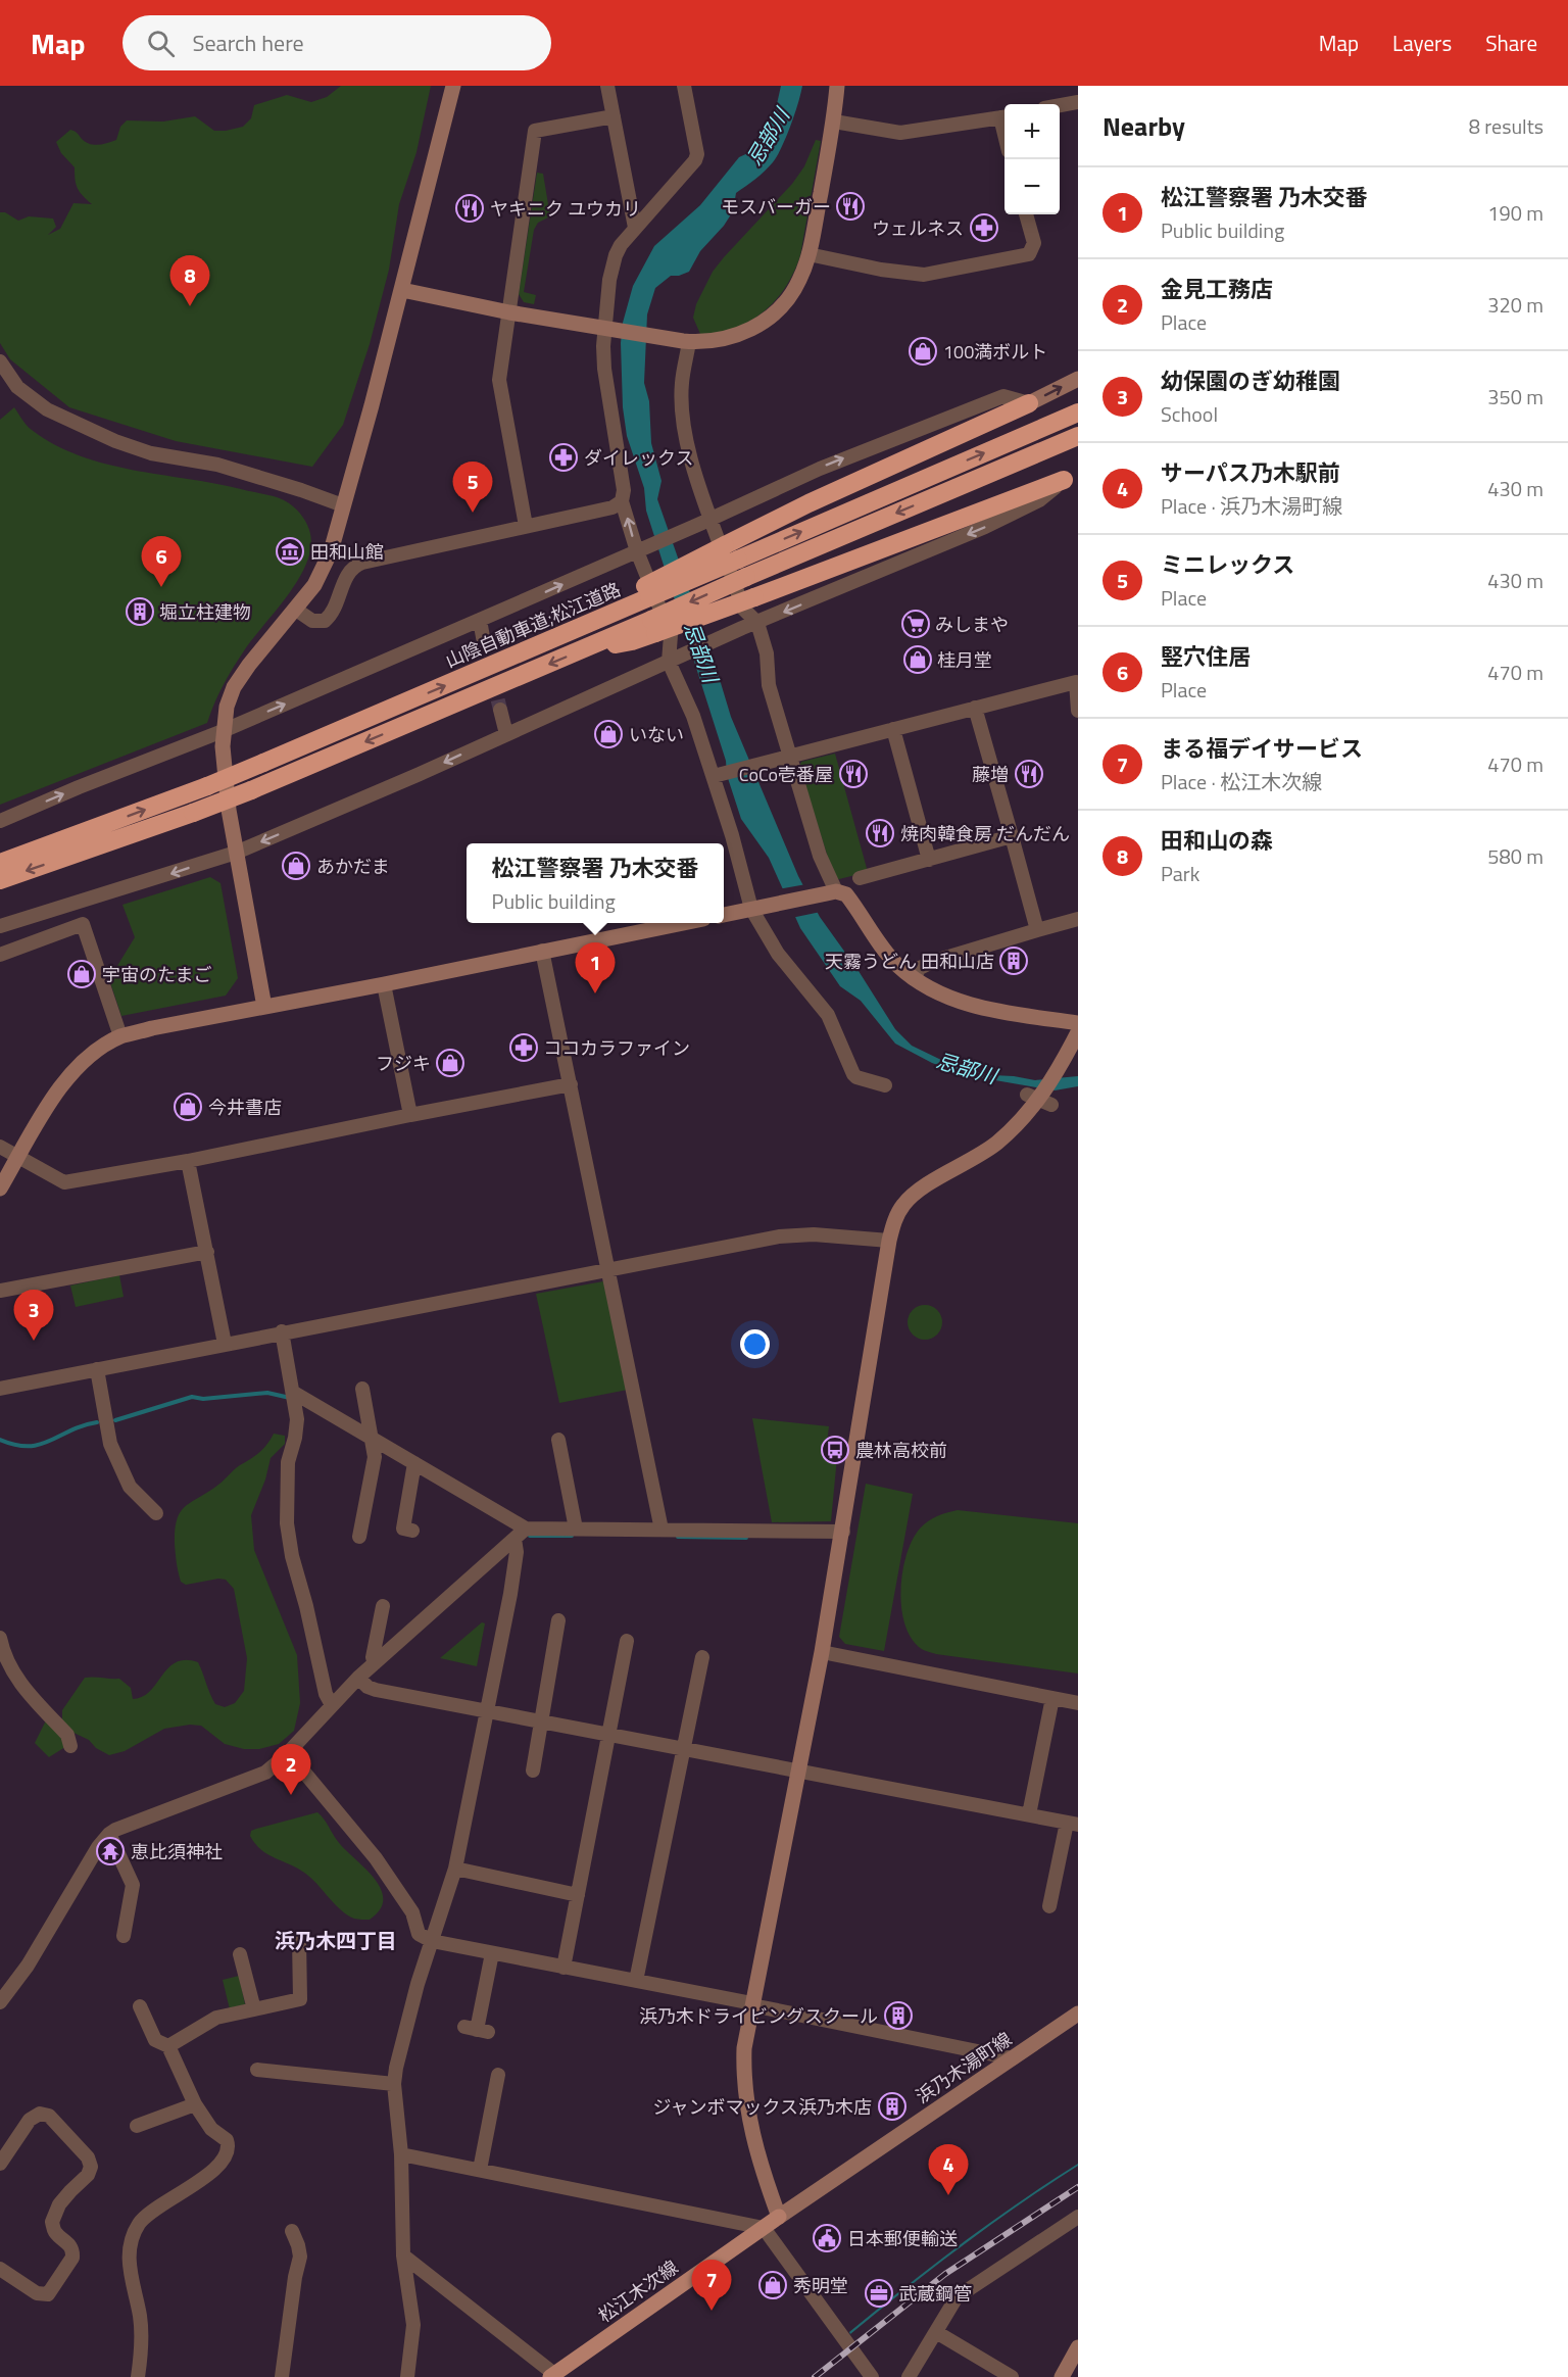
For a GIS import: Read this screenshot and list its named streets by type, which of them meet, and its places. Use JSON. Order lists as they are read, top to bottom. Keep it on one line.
{"streets":{"highway":["山陰自動車道;松江道路"],"main road":["松江木次線"],"street":["浜乃木湯町線"]},"crossings":[["浜乃木湯町線","松江木次線"]],"districts":["浜乃木四丁目"],"water":["忌部川"],"places":{"restaurant":["モスバーガー","ヤキニク ユウカリ","CoCo壱番屋","藤増","焼肉韓食房 だんだん"],"pharmacy":["ウェルネス","ダイレックス","ココカラファイン"],"shop":["100満ボルト","桂月堂","いない","あかだま","宇宙のたまご","フジキ","今井書店","秀明堂"],"museum":["田和山館"],"building":["堀立柱建物","天霧うどん 田和山店","浜乃木ドライビングスクール","ジャンボマックス浜乃木店"],"supermarket":["みしまや"],"bus stop":["農林高校前"],"temple":["恵比須神社"],"public building":["日本郵便輸送"],"office":["武蔵鋼管"]},"page":{"header":"Map","search":"Search here","nav":["Map","Layers","Share"],"heading":["Nearby","8 results"],"map_buttons":["+","−"],"list":[{"mark":"1","name":"松江警察署 乃木交番","note":"Public building","value":"190 m"},{"mark":"2","name":"金見工務店","note":"Place","value":"320 m"},{"mark":"3","name":"幼保園のぎ幼稚園","note":"School","value":"350 m"},{"mark":"4","name":"サーパス乃木駅前","note":"Place · 浜乃木湯町線","value":"430 m"},{"mark":"5","name":"ミニレックス","note":"Place","value":"430 m"},{"mark":"6","name":"竪穴住居","note":"Place","value":"470 m"},{"mark":"7","name":"まる福デイサービス","note":"Place · 松江木次線","value":"470 m"},{"mark":"8","name":"田和山の森","note":"Park","value":"580 m"}],"pins":["8","5","6","1","3","2","4","7"],"popup":["松江警察署 乃木交番","Public building"]}}
